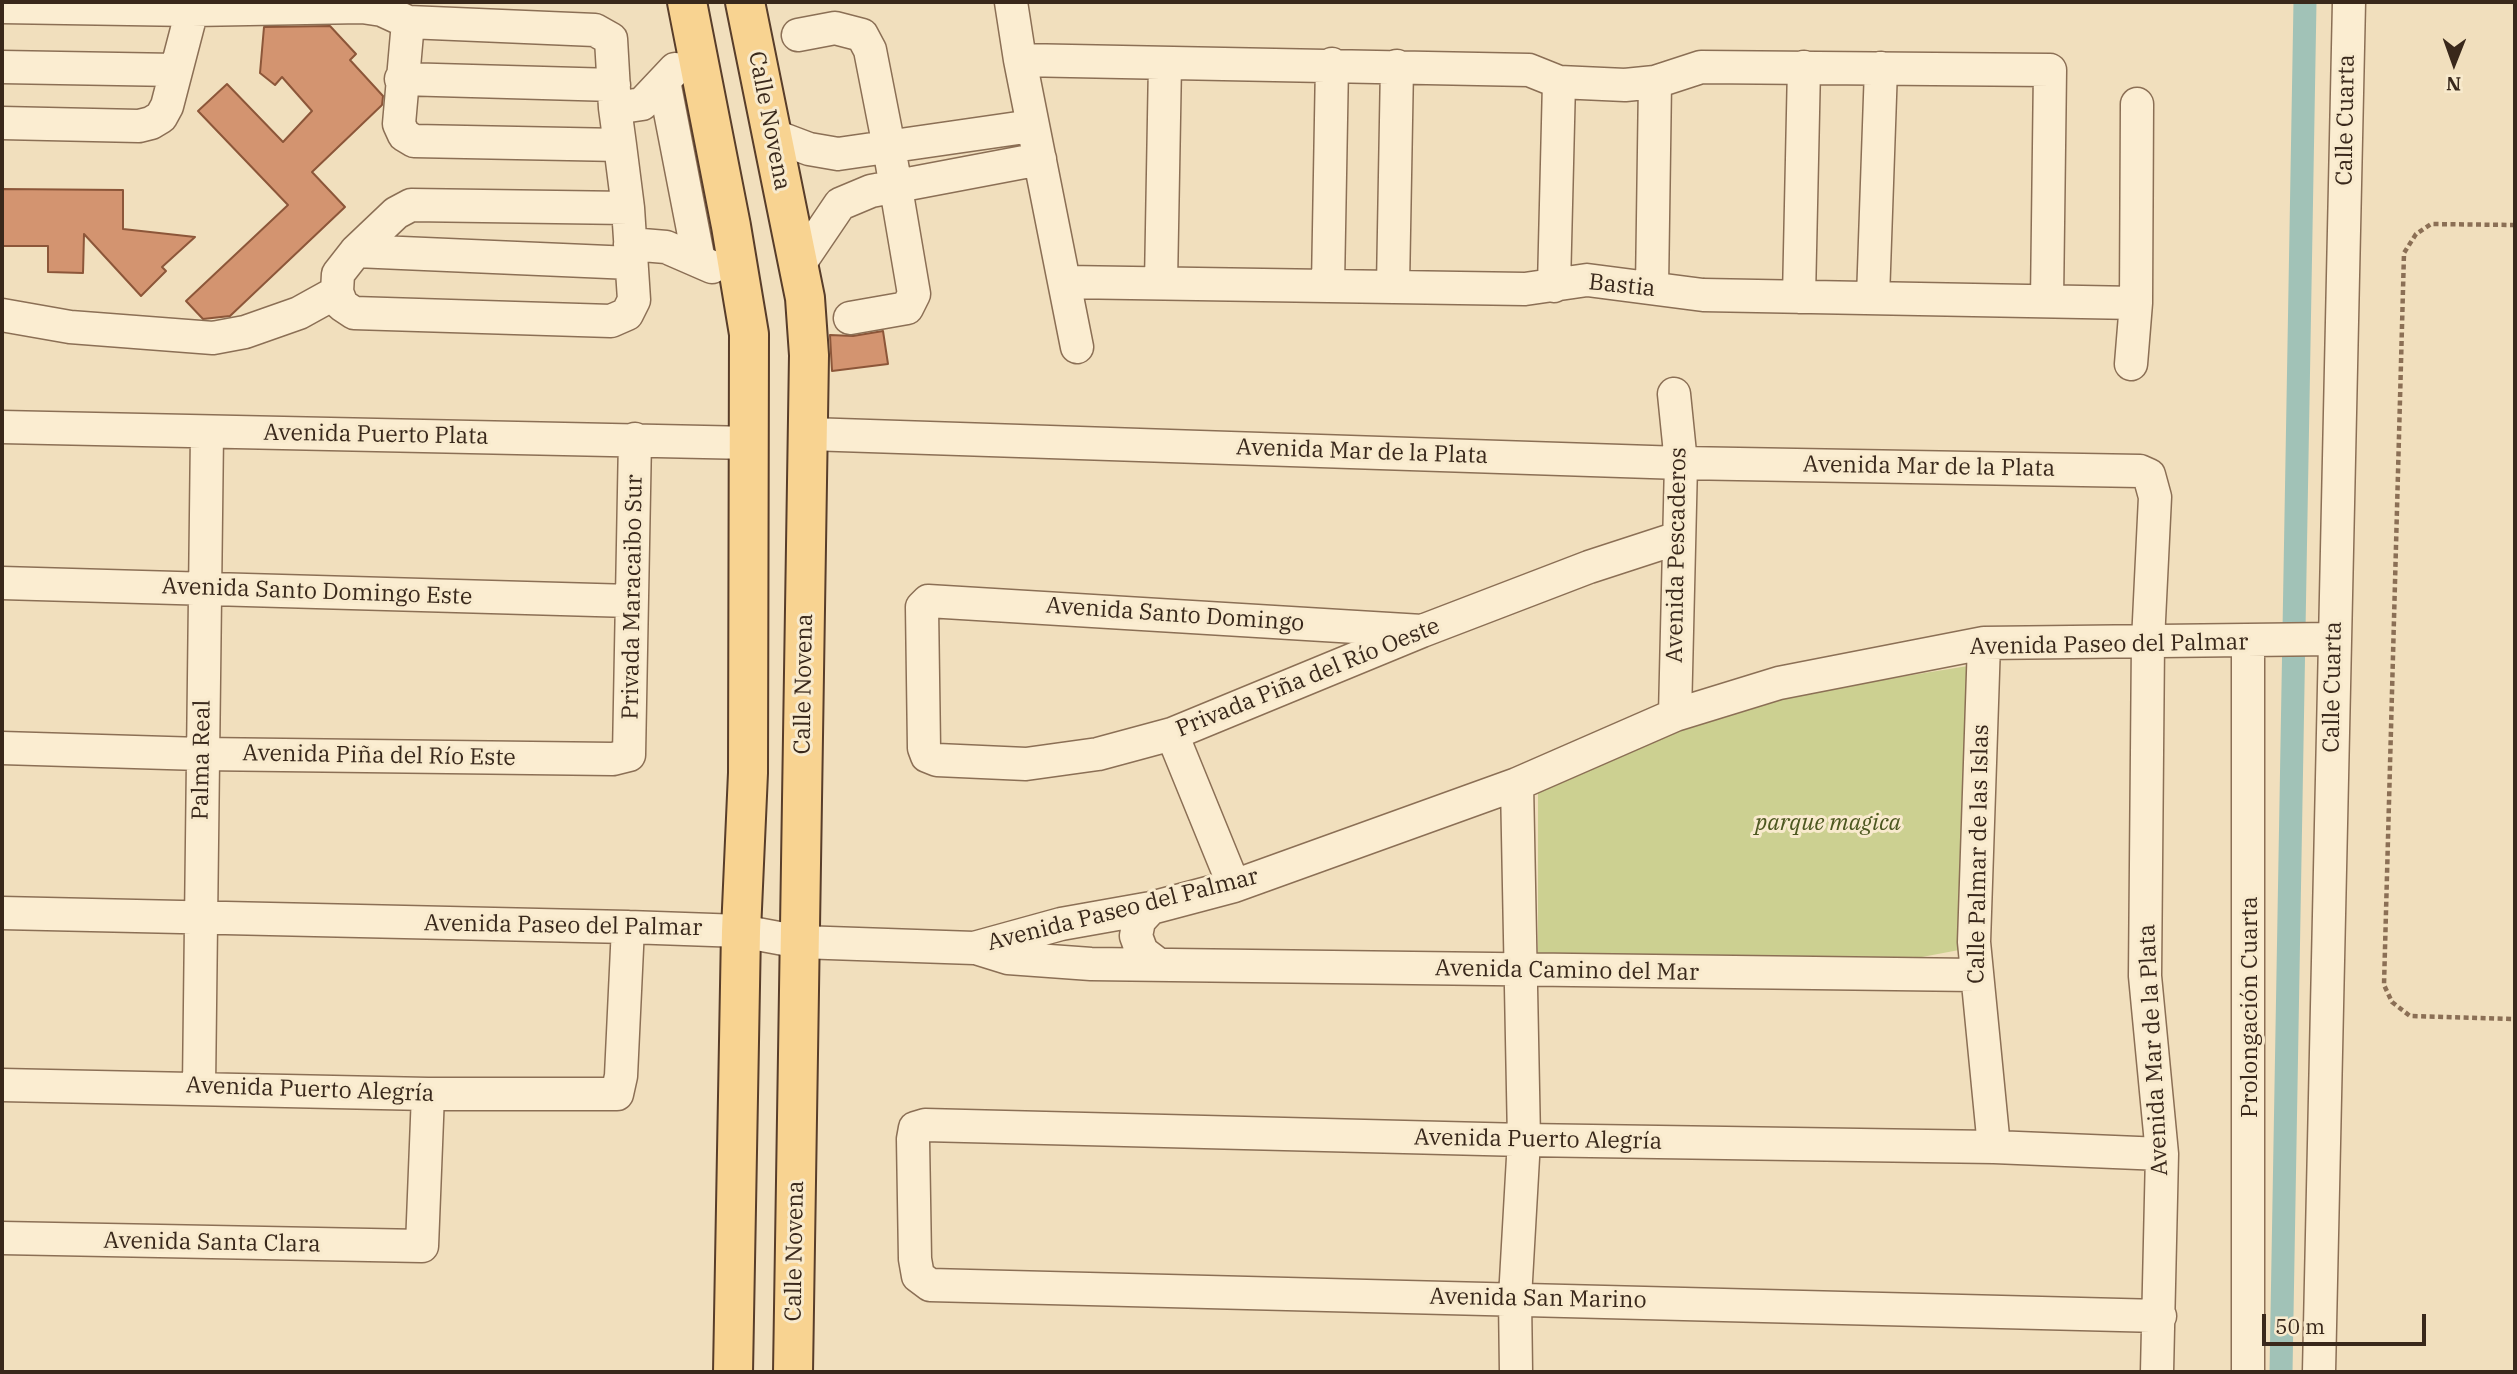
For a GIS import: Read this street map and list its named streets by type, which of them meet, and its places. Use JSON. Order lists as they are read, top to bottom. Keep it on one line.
{"streets":{"main road":["Calle Novena"],"street":["Calle Cuarta","Bastia","Avenida Puerto Plata","Avenida Mar de la Plata","Avenida Pescaderos","Avenida Santo Domingo Este","Privada Maracaibo Sur","Avenida Santo Domingo","Avenida Paseo del Palmar","Privada Piña del Río Oeste","Avenida Piña del Río Este","Palma Real","Calle Palmar de las Islas","Avenida Camino del Mar","Prolongación Cuarta","Avenida Puerto Alegría","Avenida Santa Clara","Avenida San Marino"]},"crossings":[["Calle Cuarta","Avenida Paseo del Palmar"],["Calle Novena","Avenida Mar de la Plata"],["Calle Novena","Avenida Paseo del Palmar"],["Avenida Puerto Plata","Privada Maracaibo Sur"],["Avenida Puerto Plata","Palma Real"],["Avenida Mar de la Plata","Avenida Pescaderos"],["Avenida Mar de la Plata","Avenida Paseo del Palmar"],["Avenida Mar de la Plata","Avenida Puerto Alegría"],["Avenida Mar de la Plata","Avenida San Marino"],["Avenida Pescaderos","Avenida Paseo del Palmar"],["Avenida Pescaderos","Privada Piña del Río Oeste"],["Avenida Santo Domingo Este","Privada Maracaibo Sur"],["Avenida Santo Domingo Este","Palma Real"],["Privada Maracaibo Sur","Avenida Piña del Río Este"],["Avenida Santo Domingo","Privada Piña del Río Oeste"],["Avenida Paseo del Palmar","Palma Real"],["Avenida Paseo del Palmar","Calle Palmar de las Islas"],["Avenida Paseo del Palmar","Avenida Camino del Mar"],["Avenida Paseo del Palmar","Prolongación Cuarta"],["Avenida Paseo del Palmar","Avenida Puerto Alegría"],["Avenida Piña del Río Este","Palma Real"],["Palma Real","Avenida Puerto Alegría"],["Calle Palmar de las Islas","Avenida Camino del Mar"],["Calle Palmar de las Islas","Avenida Puerto Alegría"],["Avenida Puerto Alegría","Avenida Santa Clara"],["Avenida Puerto Alegría","Avenida San Marino"]],"parks":["parque magica"],"scale_bar":"50 m","north":"bottom"}
